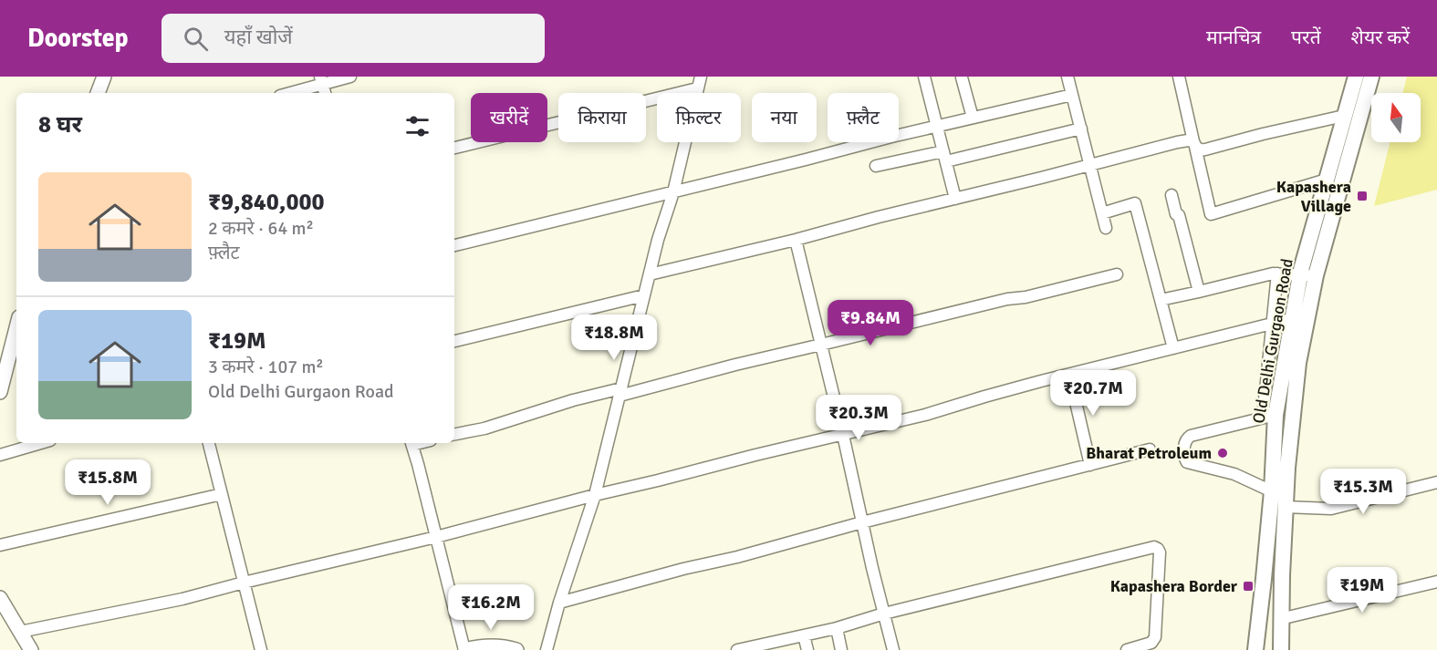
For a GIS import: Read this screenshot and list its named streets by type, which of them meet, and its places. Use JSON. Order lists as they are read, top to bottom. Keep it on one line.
{"streets":{"main road":["Old Delhi Gurgaon Road"]},"places":{"transit":["Kapashera Village","Kapashera Border"],"other":["Bharat Petroleum"]},"north":"top","page":{"header":"Doorstep","search":"यहाँ खोजें","nav":["मानचित्र","परतें","शेयर करें"],"chip":["खरीदें","किराया","फ़िल्टर","नया","फ़्लैट"],"heading":"8 घर","list":[{"name":"₹9,840,000","note":"2 कमरे · 64 m² · फ़्लैट"},{"name":"₹19M","note":"3 कमरे · 107 m² · Old Delhi Gurgaon Road"}],"price":["₹9.84M","₹18.8M","₹20.7M","₹20.3M","₹15.8M","₹15.3M","₹19M","₹16.2M"]}}
